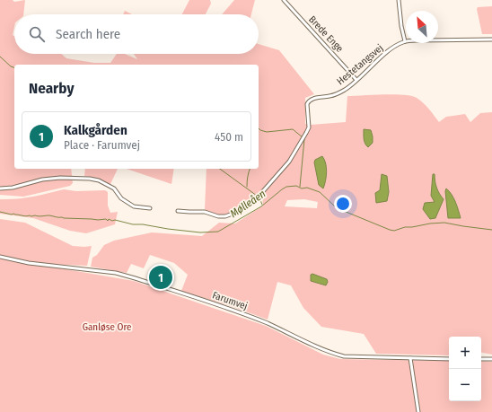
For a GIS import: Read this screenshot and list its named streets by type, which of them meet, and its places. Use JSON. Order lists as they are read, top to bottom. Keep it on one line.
{"streets":{"street":["Brede Enge","Hestetangsvej","Farumvej"]},"crossings":[["Brede Enge","Hestetangsvej"]],"water":["Mølleåen"],"parks":["Ganløse Ore"],"north":"top left","page":{"search":"Search here","heading":"Nearby","list":[{"mark":"1","name":"Kalkgården","note":"Place · Farumvej","value":"450 m"}],"pins":"1","map_buttons":["+","−"]}}
